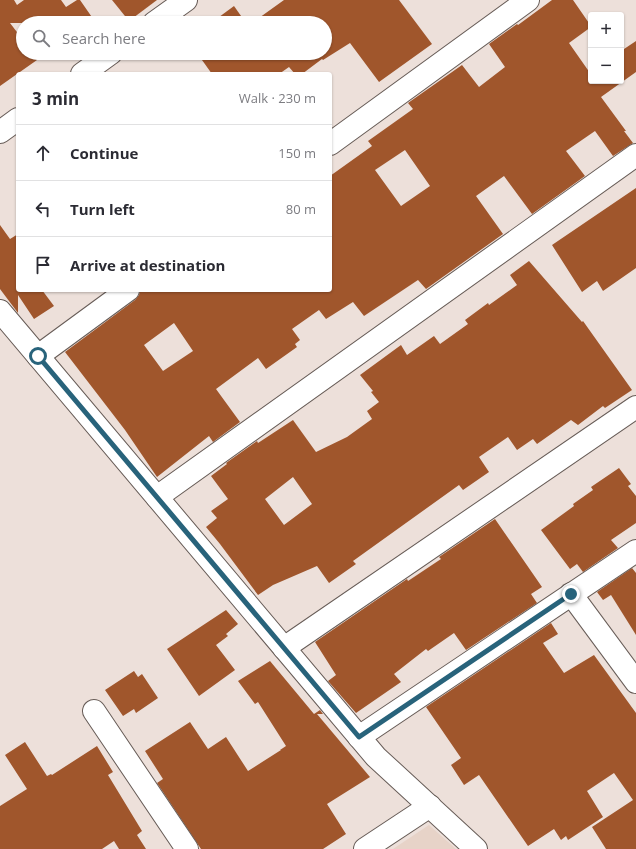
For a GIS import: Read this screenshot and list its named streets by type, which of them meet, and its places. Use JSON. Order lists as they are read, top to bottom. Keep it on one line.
{"page":{"map_buttons":["+","−"],"search":"Search here","heading":["3 min","Walk · 230 m"],"list":[["Continue","150 m"],["Turn left","80 m"],"Arrive at destination"]}}
